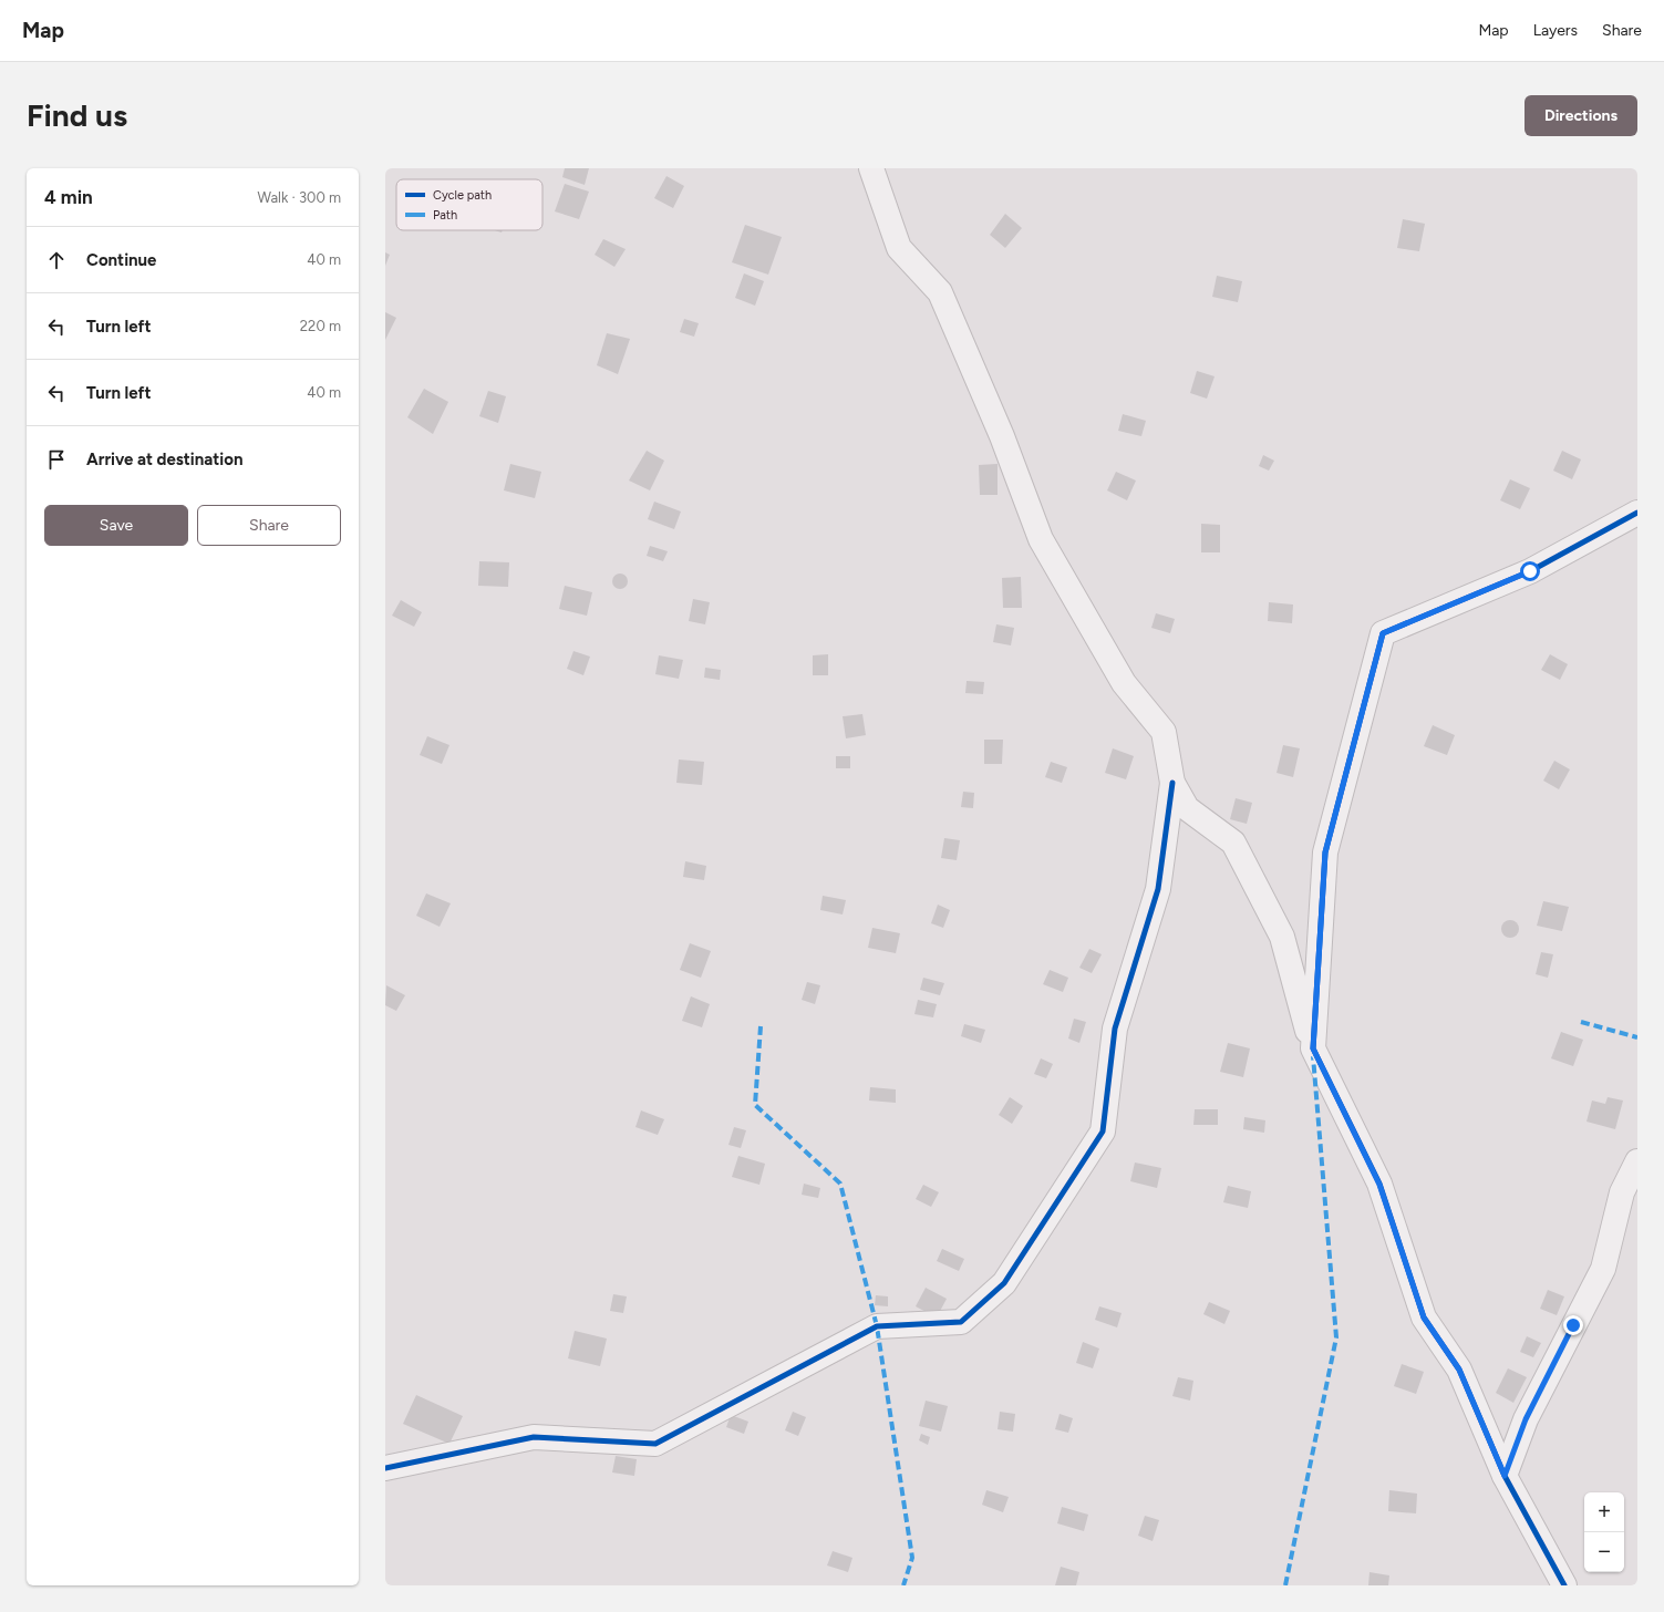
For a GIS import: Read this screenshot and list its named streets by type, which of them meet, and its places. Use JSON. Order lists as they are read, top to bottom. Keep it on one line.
{"legend":["Cycle path","Path"],"page":{"header":"Map","nav":["Map","Layers","Share"],"buttons":["Directions",["Save","Share"]],"title":"Find us","heading":["4 min","Walk · 300 m"],"list":[["Continue","40 m"],["Turn left","220 m"],["Turn left","40 m"],"Arrive at destination"],"map_buttons":["+","−"]}}
